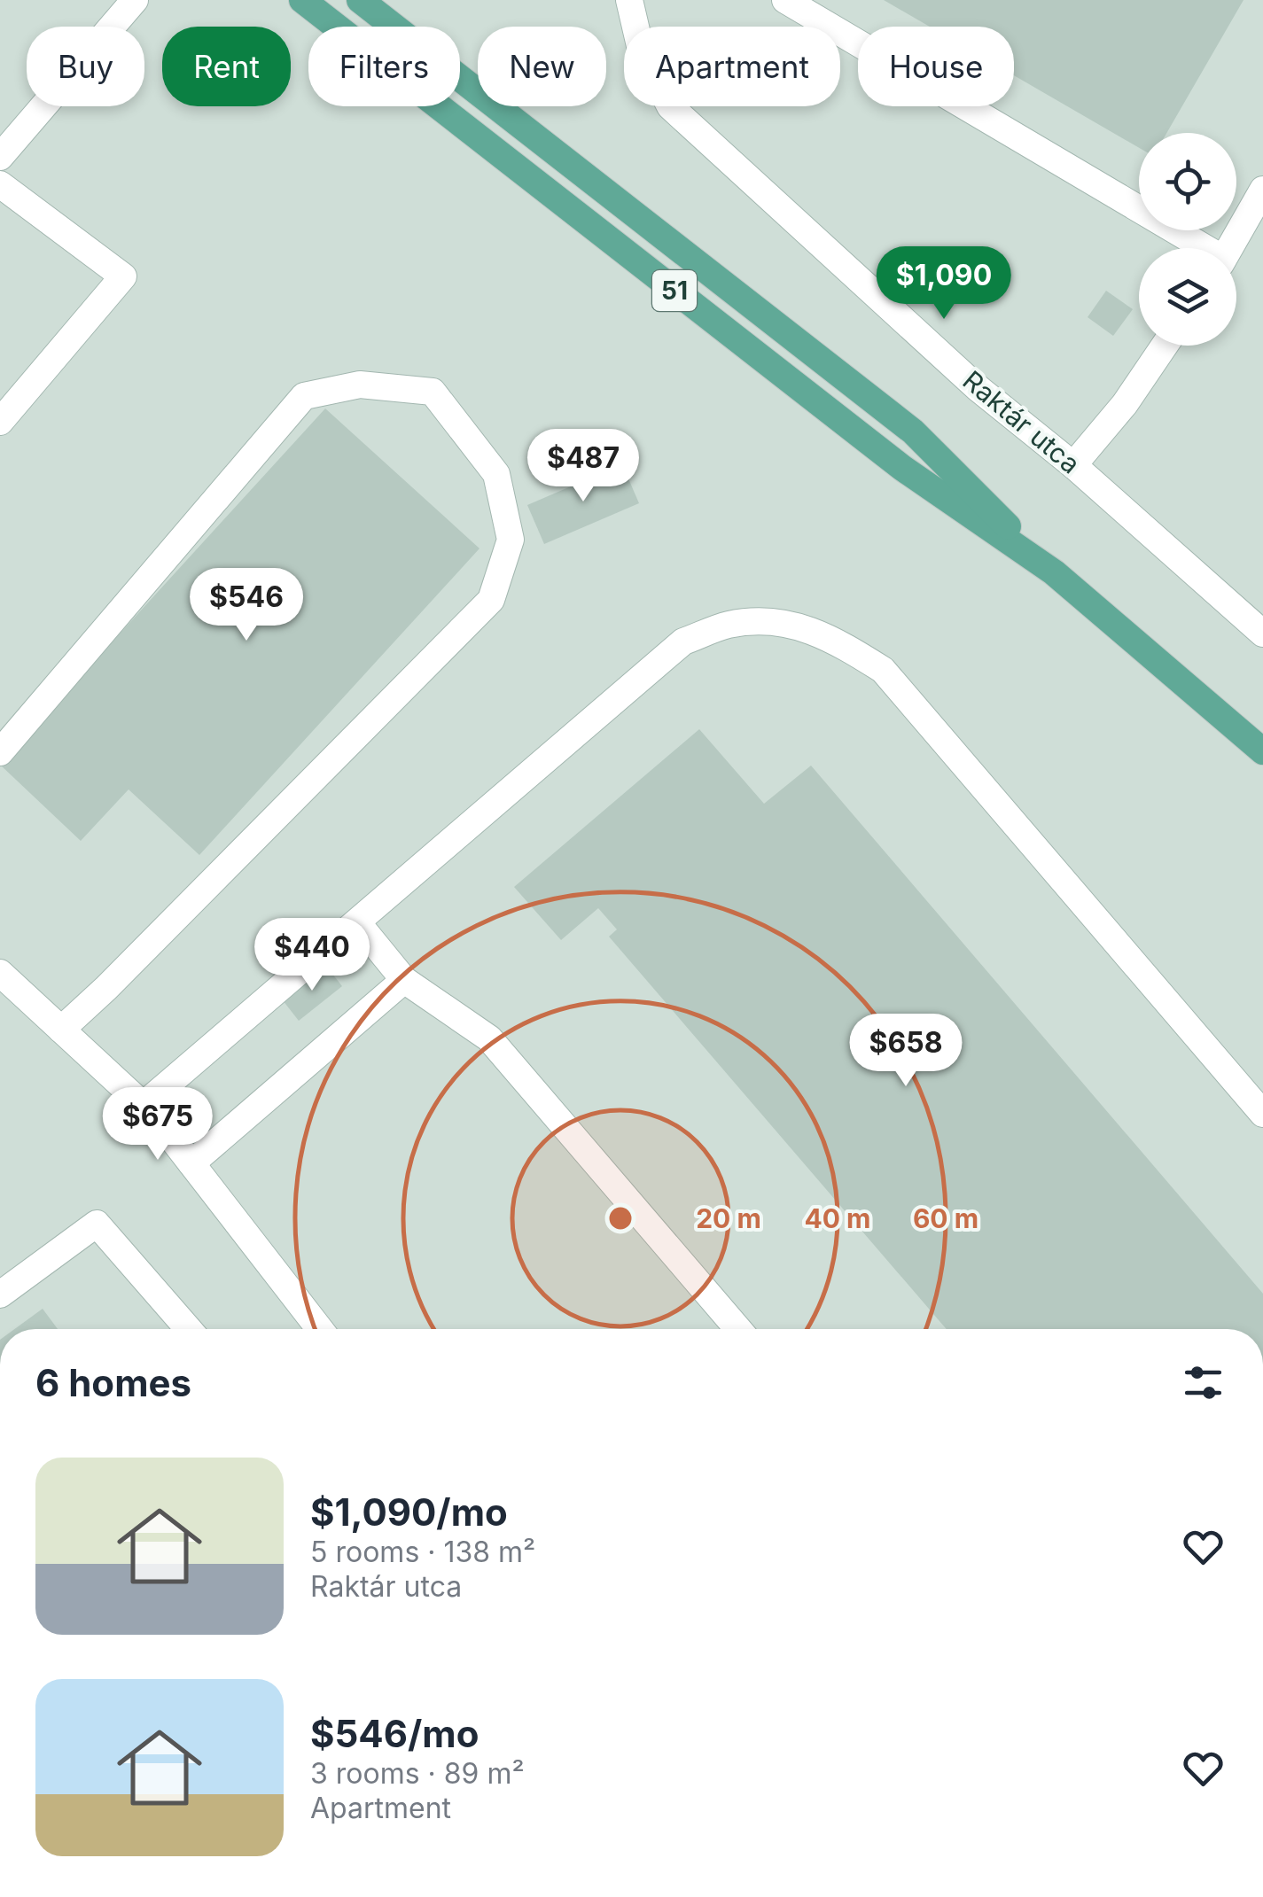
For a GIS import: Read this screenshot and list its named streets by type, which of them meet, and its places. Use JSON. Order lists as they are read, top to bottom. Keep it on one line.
{"streets":{"main road":["51"],"street":["Raktár utca"]},"page":{"chip":["Buy","Rent","Filters","New","Apartment","House"],"price":["$1,090","$487","$546","$440","$658","$675"],"heading":"6 homes","list":[{"name":"$1,090/mo","note":"5 rooms · 138 m² · Raktár utca"},{"name":"$546/mo","note":"3 rooms · 89 m² · Apartment"}]},"rings":["20 m","40 m","60 m"]}
